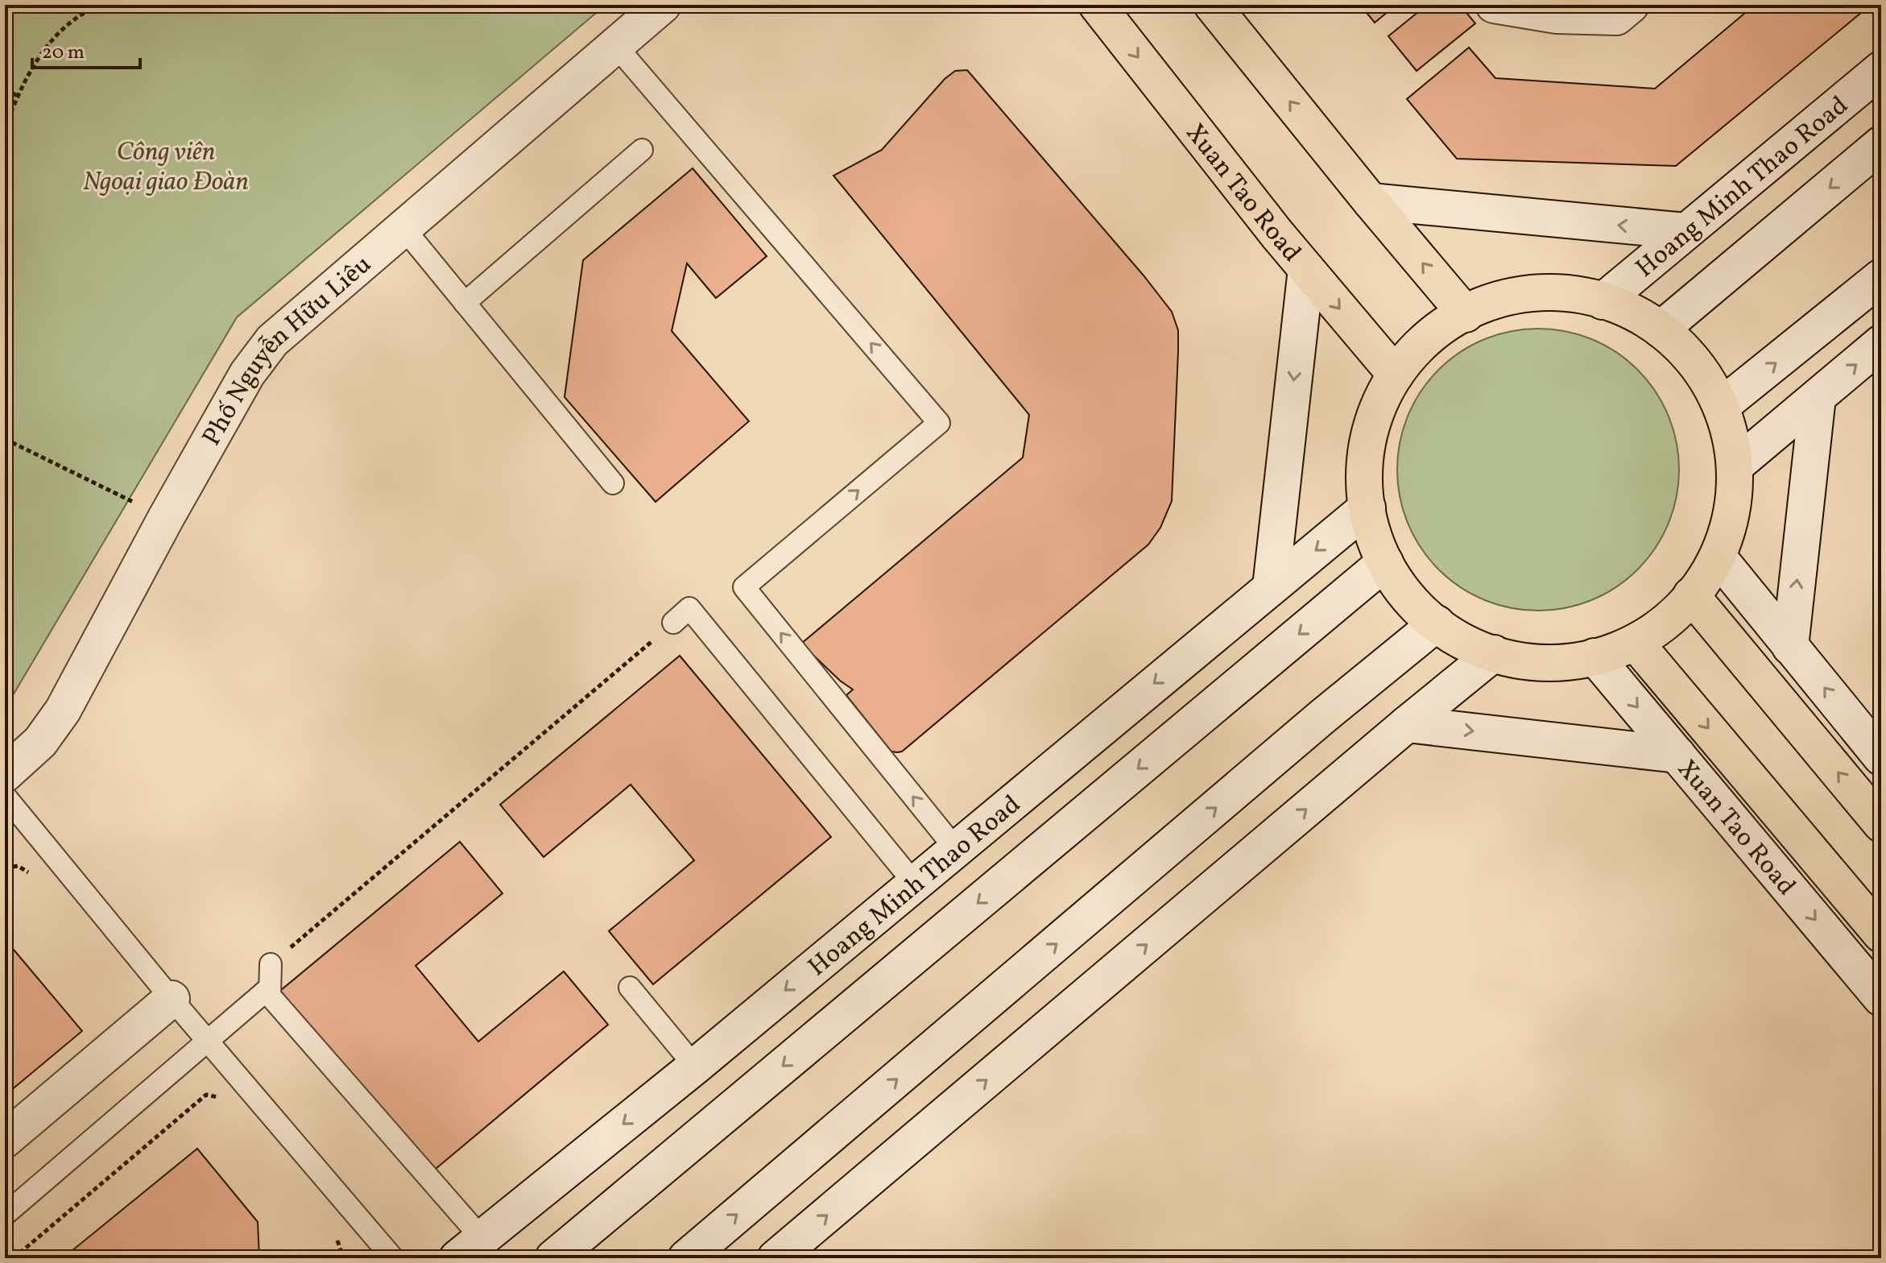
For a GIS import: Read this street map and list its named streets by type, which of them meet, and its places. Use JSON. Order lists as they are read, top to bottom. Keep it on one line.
{"streets":{"main road":["Hoang Minh Thao Road","Xuan Tao Road","Phố Nguyễn Hữu Liêu"]},"parks":["Công viên Ngoại giao Đoàn"],"scale_bar":"20 m"}
